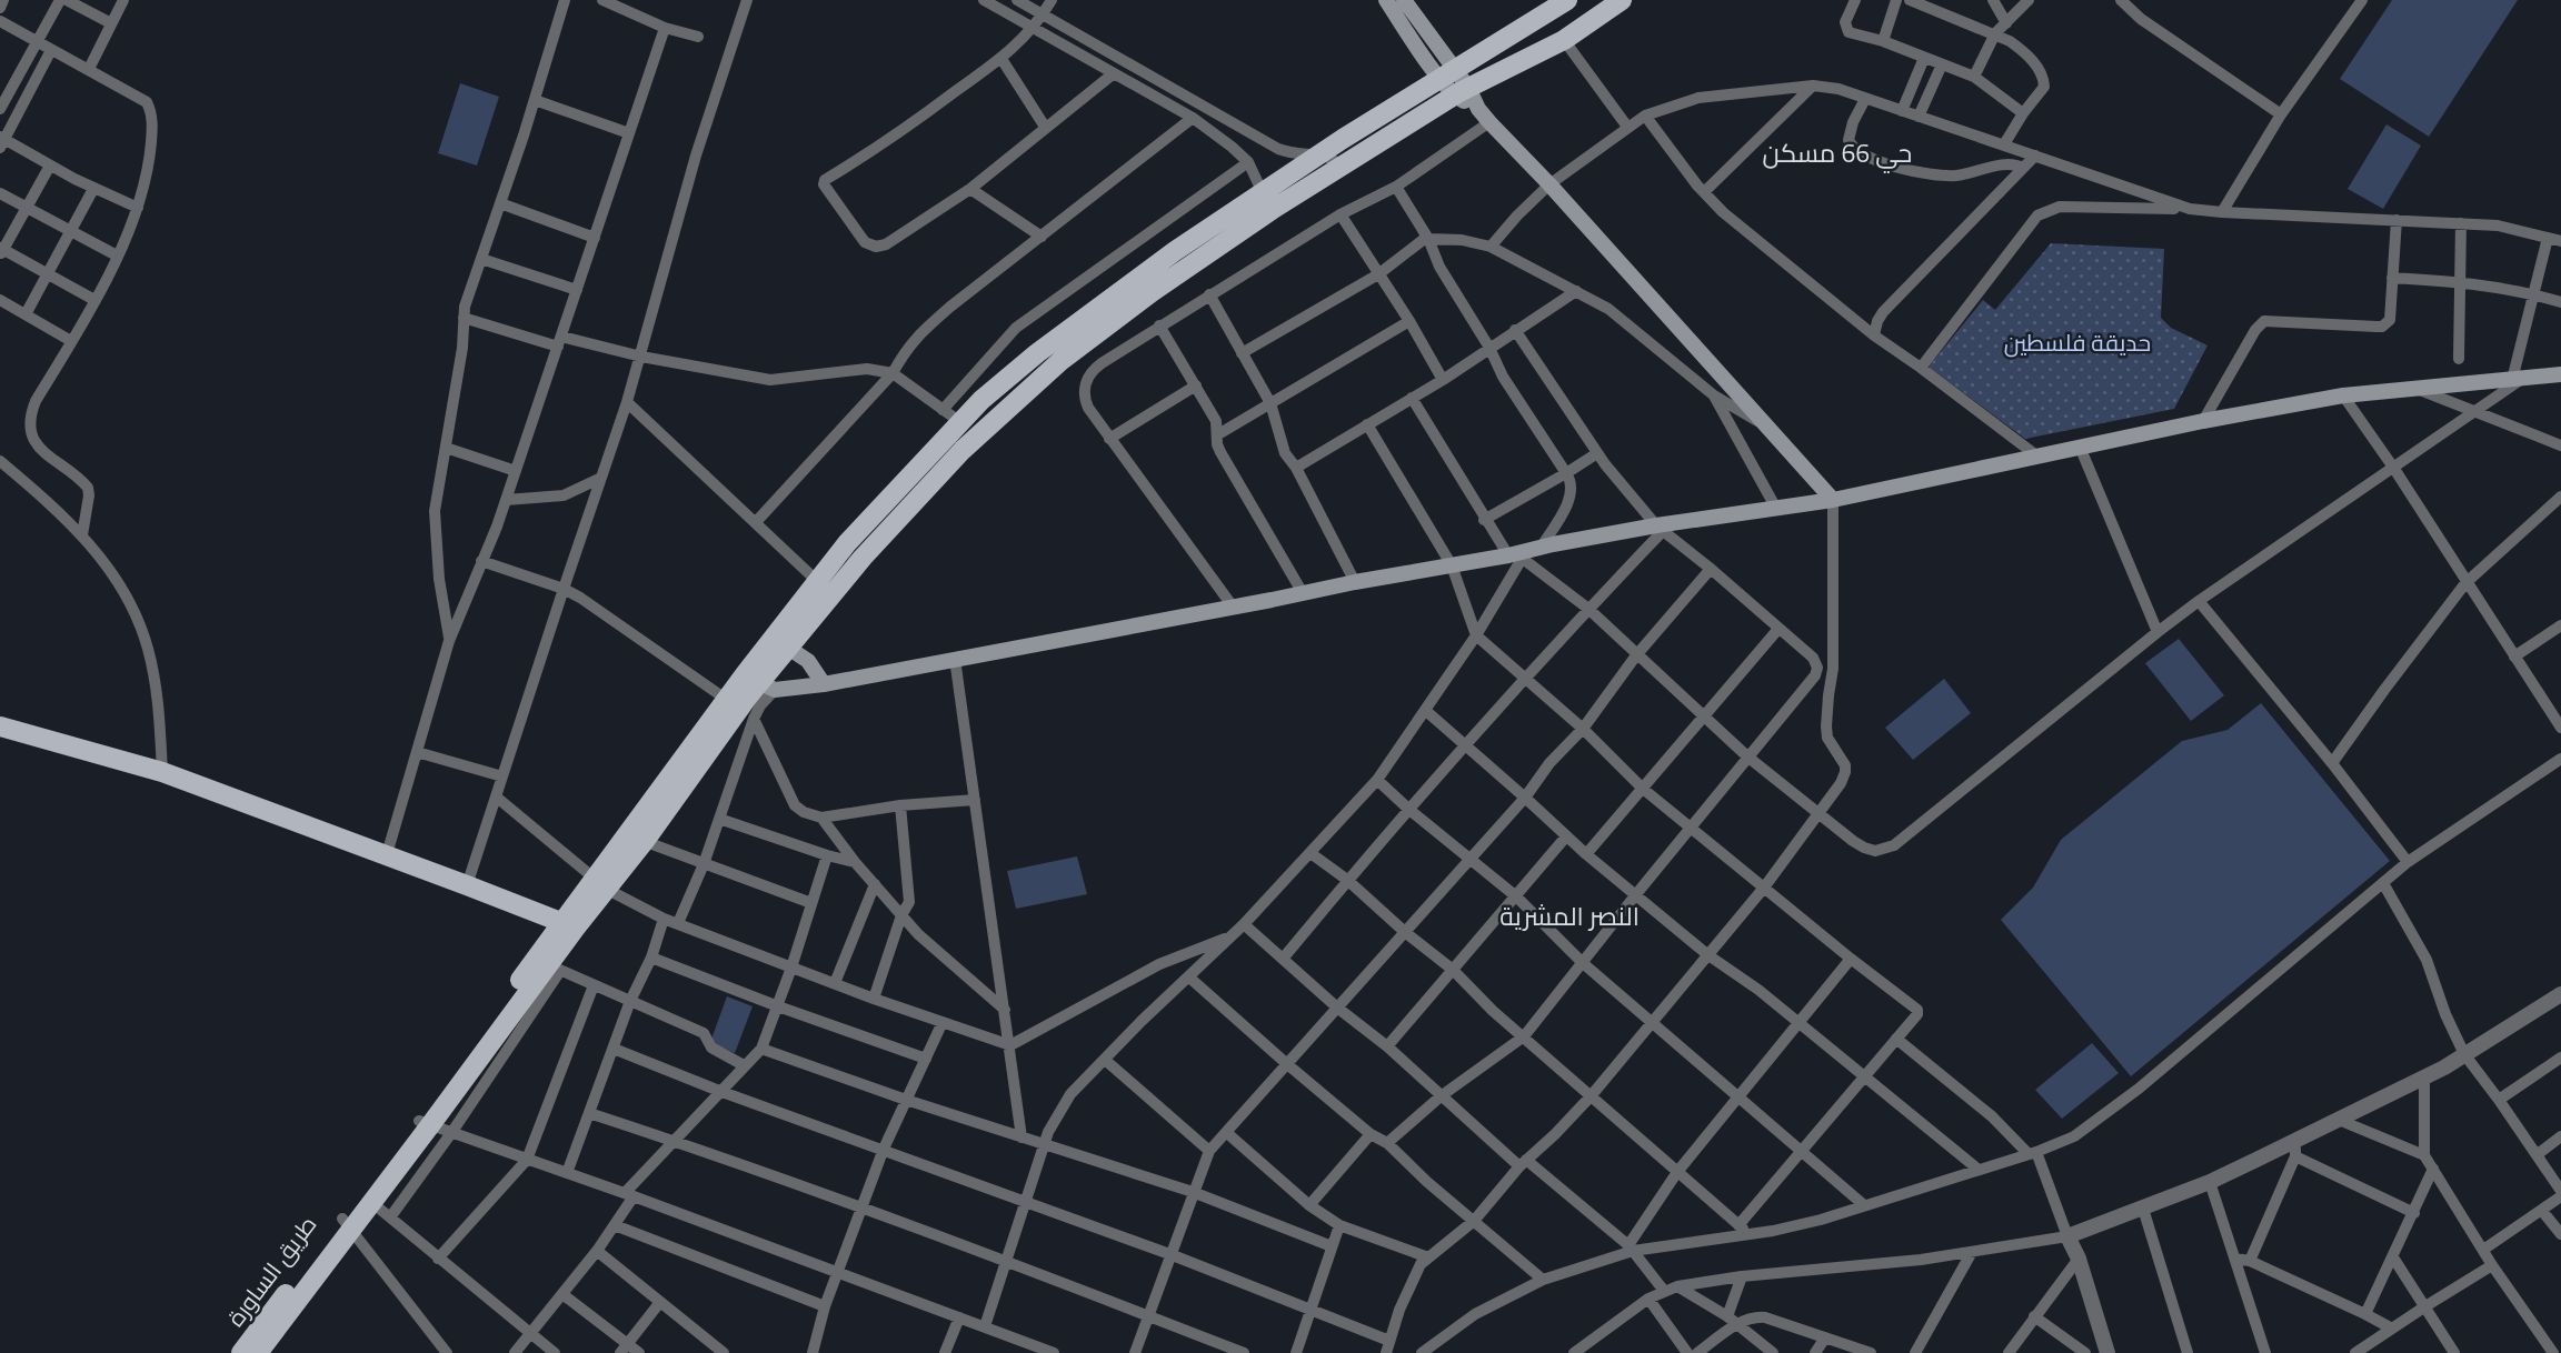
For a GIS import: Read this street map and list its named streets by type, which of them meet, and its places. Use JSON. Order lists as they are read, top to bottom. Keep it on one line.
{"streets":{"main road":["طريق الساورة"]},"districts":["حي 66 مسكن","النصر المشرية"],"parks":["حديقة فلسطين"]}
